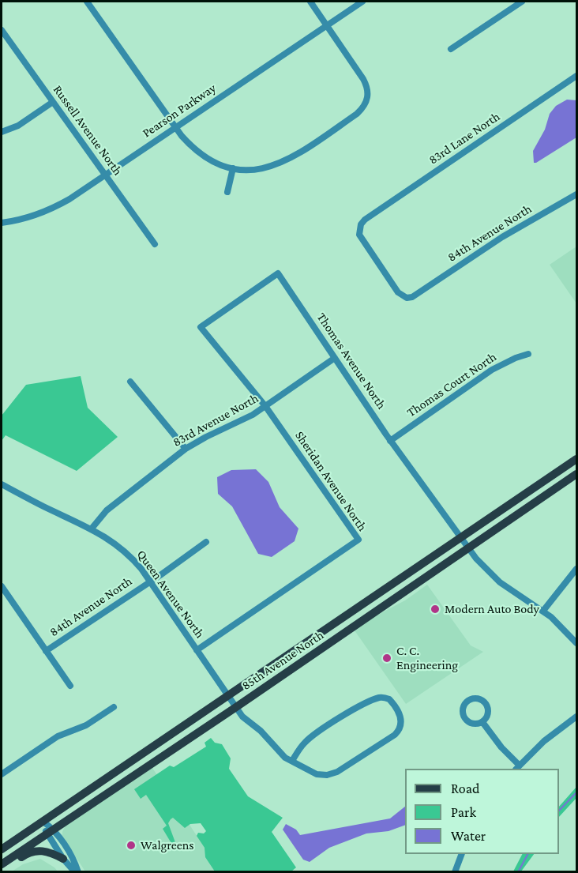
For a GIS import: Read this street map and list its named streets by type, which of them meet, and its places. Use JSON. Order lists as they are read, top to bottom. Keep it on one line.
{"streets":{"main road":["85th Avenue North"],"street":["Pearson Parkway","Russell Avenue North","83rd Lane North","84th Avenue North","Thomas Avenue North","Thomas Court North","83rd Avenue North","Sheridan Avenue North","Queen Avenue North"]},"crossings":[["Pearson Parkway","Russell Avenue North"],["83rd Lane North","84th Avenue North"],["84th Avenue North","Queen Avenue North"],["Thomas Avenue North","Thomas Court North"],["Thomas Avenue North","83rd Avenue North"],["Thomas Avenue North","Sheridan Avenue North"],["Thomas Avenue North","85th Avenue North"],["83rd Avenue North","Sheridan Avenue North"],["83rd Avenue North","Queen Avenue North"],["Sheridan Avenue North","Queen Avenue North"],["Queen Avenue North","85th Avenue North"]],"places":["Modern Auto Body","C. C. Engineering","Walgreens"],"legend":["Road","Park","Water"]}
